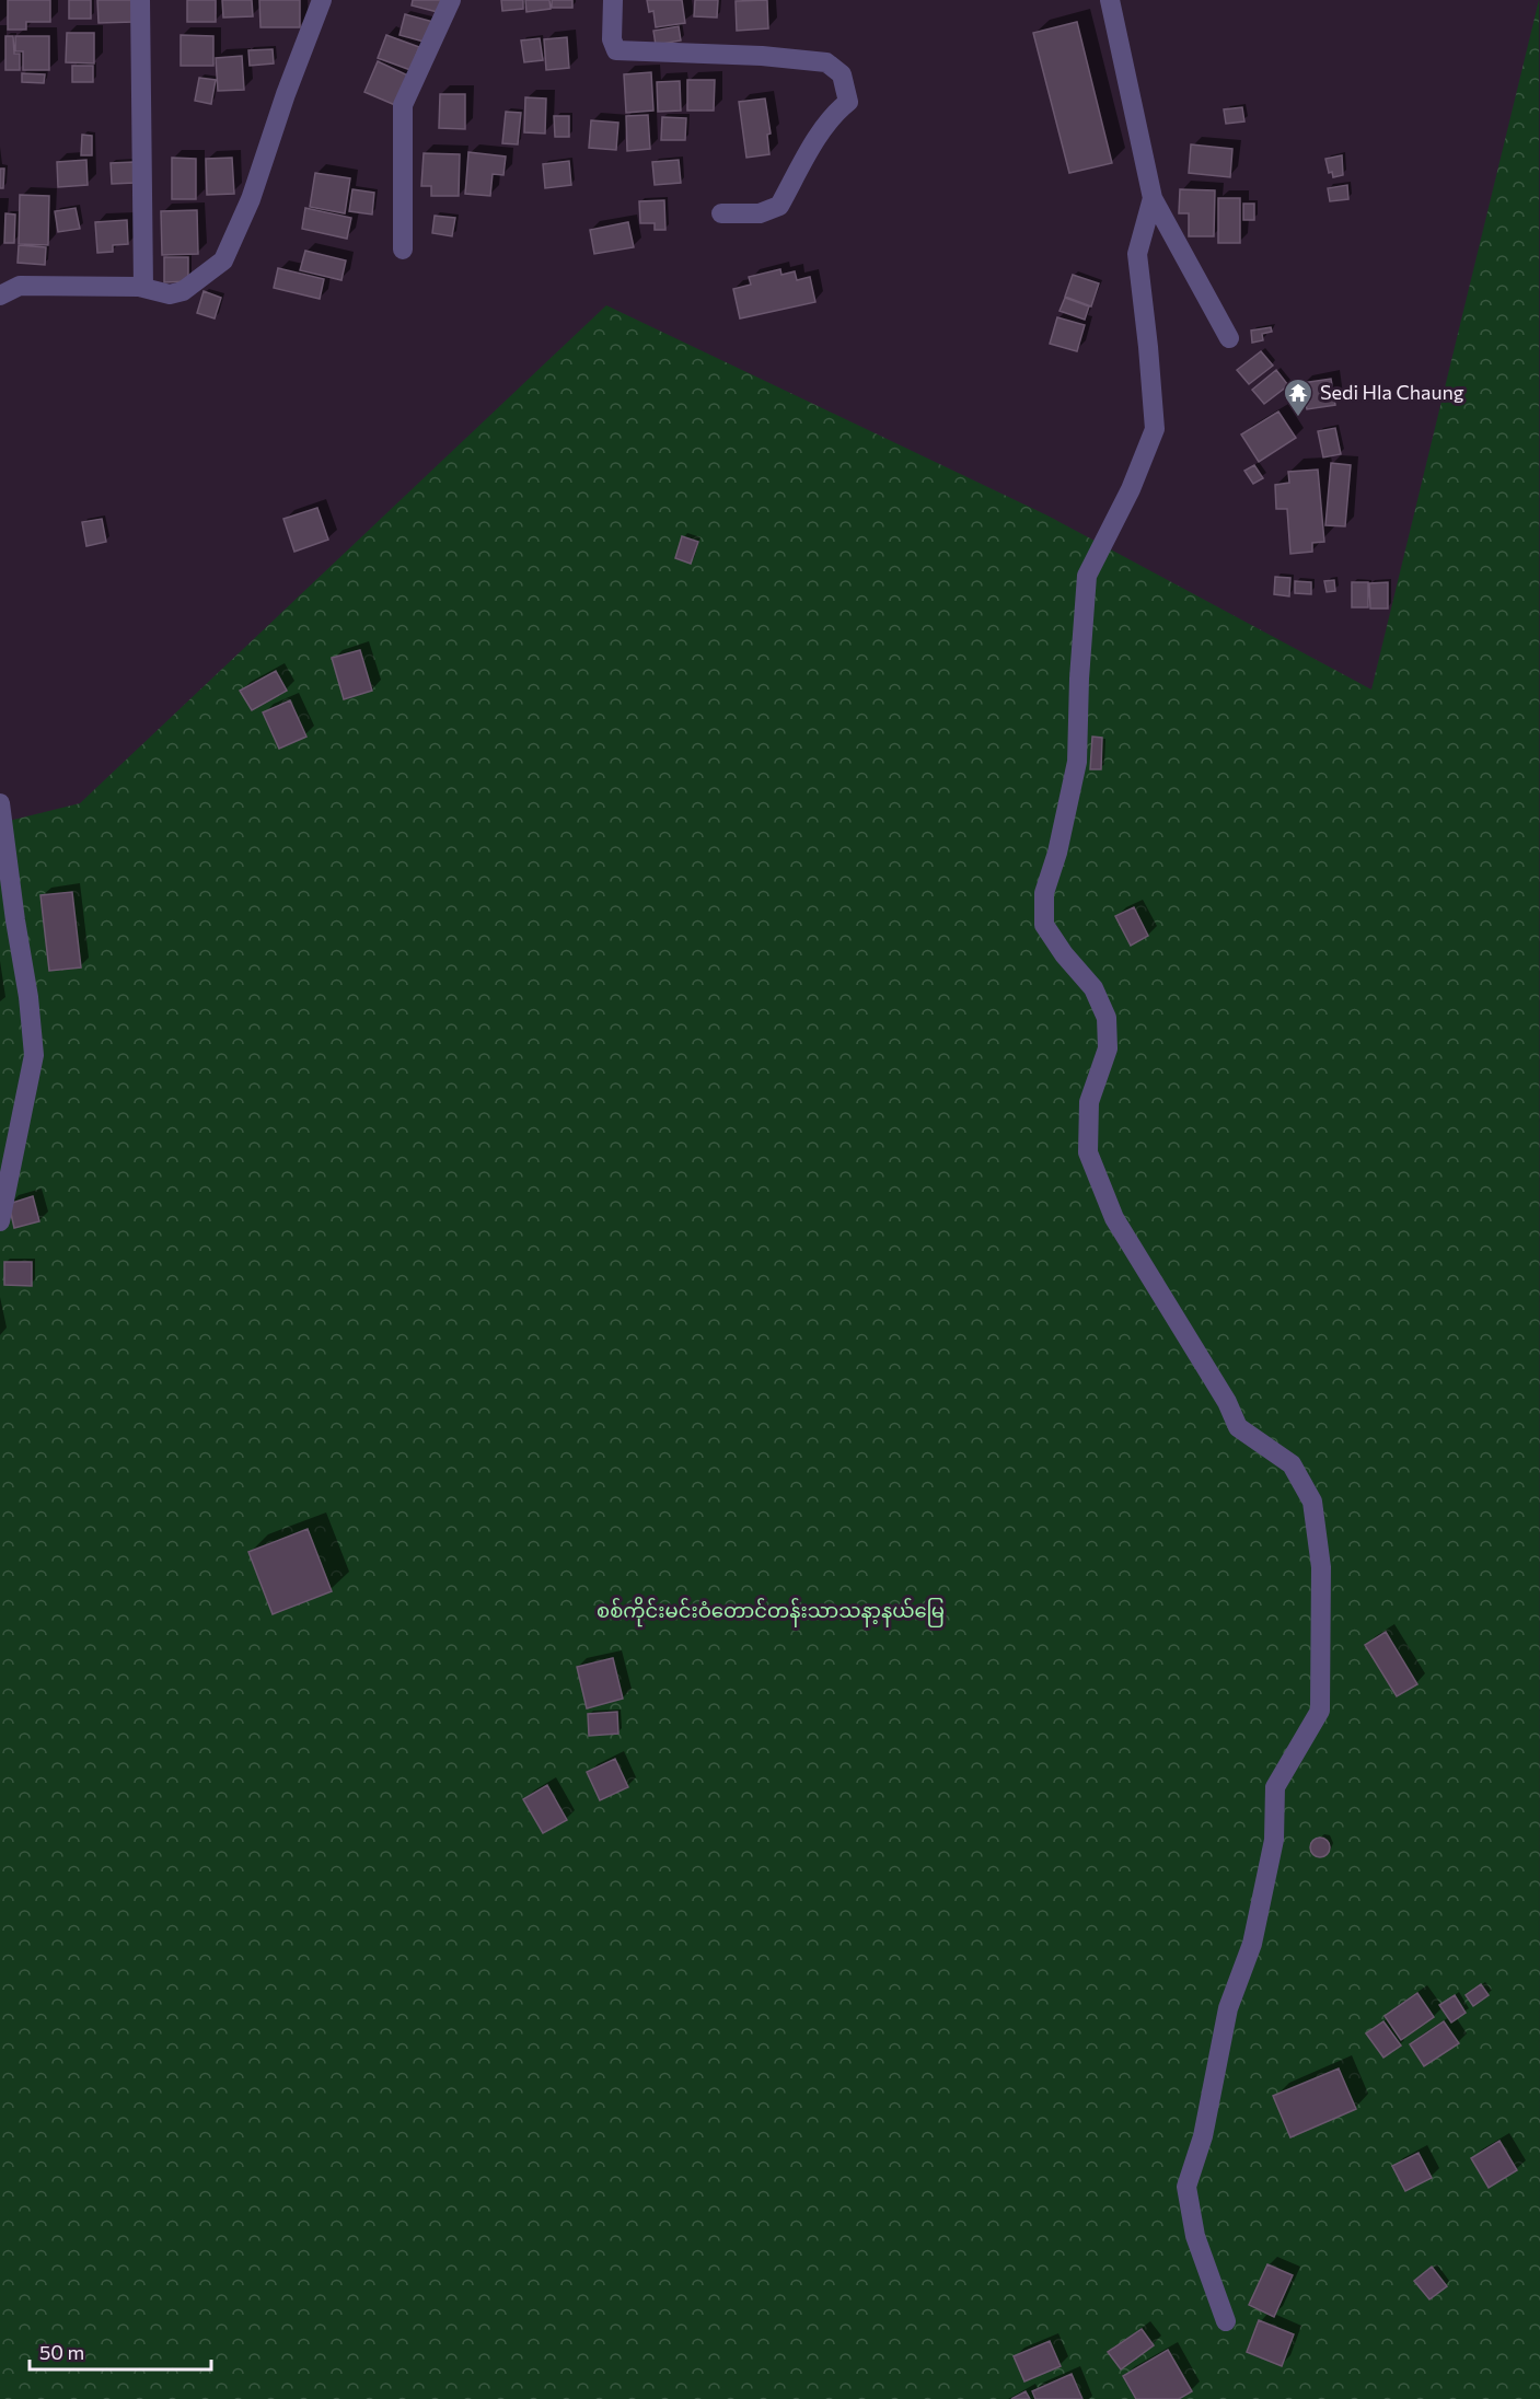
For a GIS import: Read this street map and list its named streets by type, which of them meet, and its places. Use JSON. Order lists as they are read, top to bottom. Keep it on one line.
{"parks":["စစ်ကိုင်းမင်းဝံတောင်တန်းသာသနာ့နယ်မြေ"],"places":{"temple":["Sedi Hla Chaung"]},"scale_bar":"50 m"}
